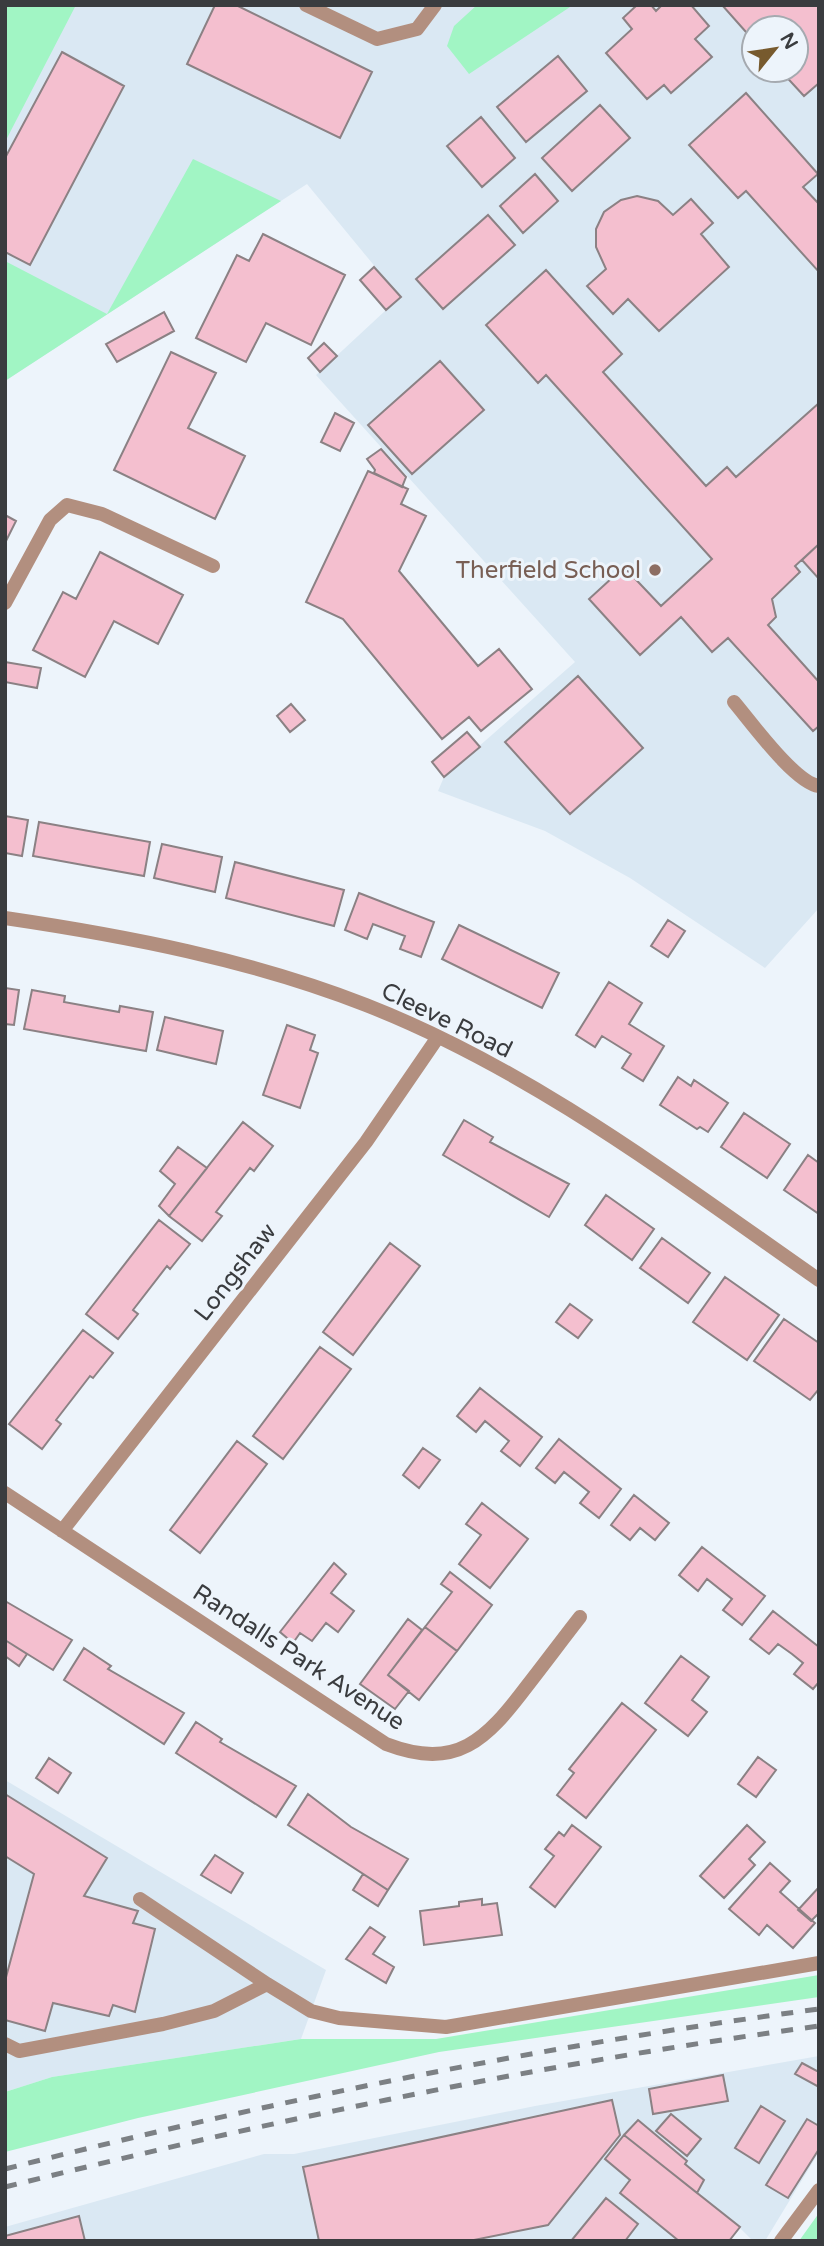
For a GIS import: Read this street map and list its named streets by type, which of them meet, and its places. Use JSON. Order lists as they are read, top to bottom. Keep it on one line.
{"streets":{"street":["Cleeve Road","Longshaw","Randalls Park Avenue"]},"crossings":[["Cleeve Road","Longshaw"],["Longshaw","Randalls Park Avenue"]],"places":["Therfield School"],"north":"top right"}
